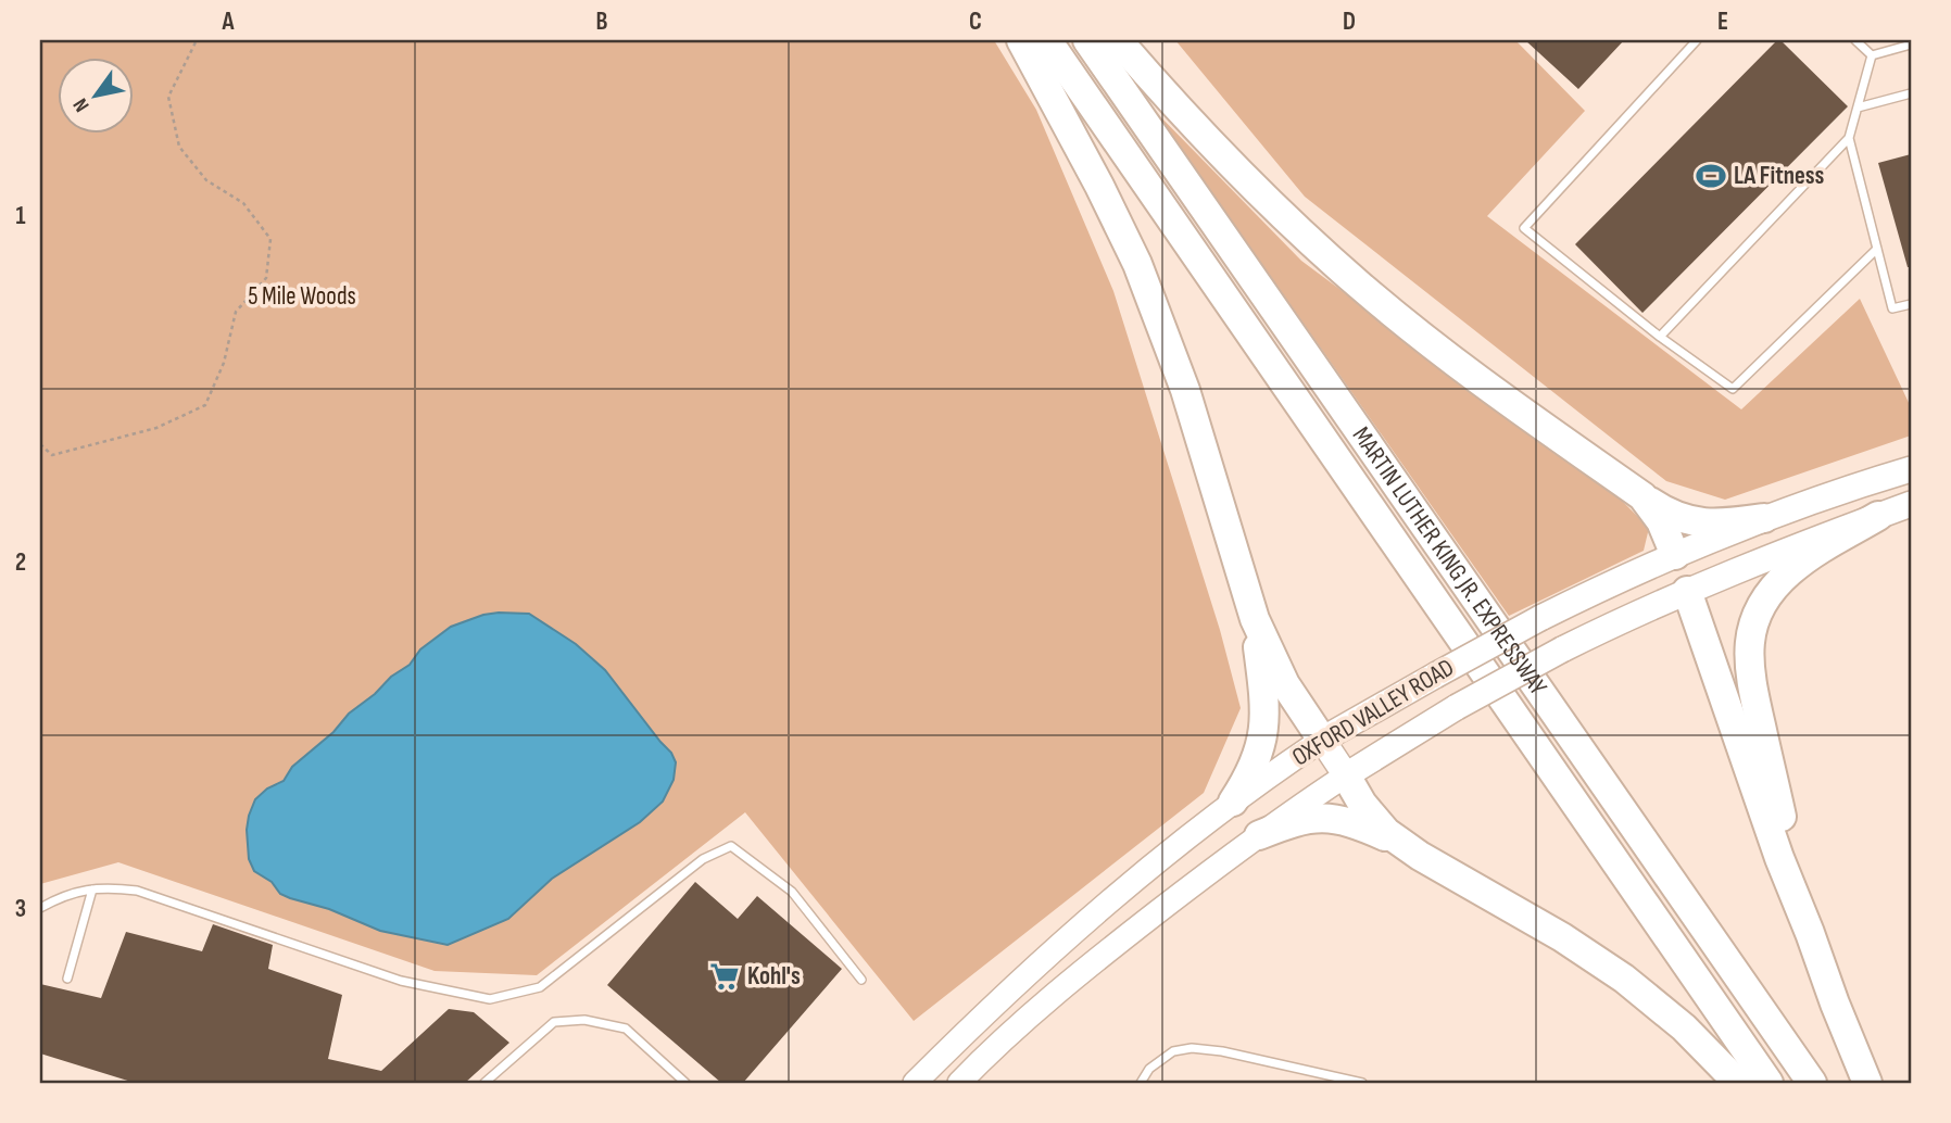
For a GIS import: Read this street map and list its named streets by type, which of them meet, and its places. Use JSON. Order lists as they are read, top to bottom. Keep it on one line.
{"streets":{"highway":["MARTIN LUTHER KING JR. EXPRESSWAY"],"main road":["OXFORD VALLEY ROAD"]},"parks":["5 Mile Woods"],"places":{"sports":["LA Fitness"],"supermarket":["Kohl's"]},"north":"bottom left","grid":{"columns":["A","B","C","D","E"],"rows":["1","2","3"]}}
